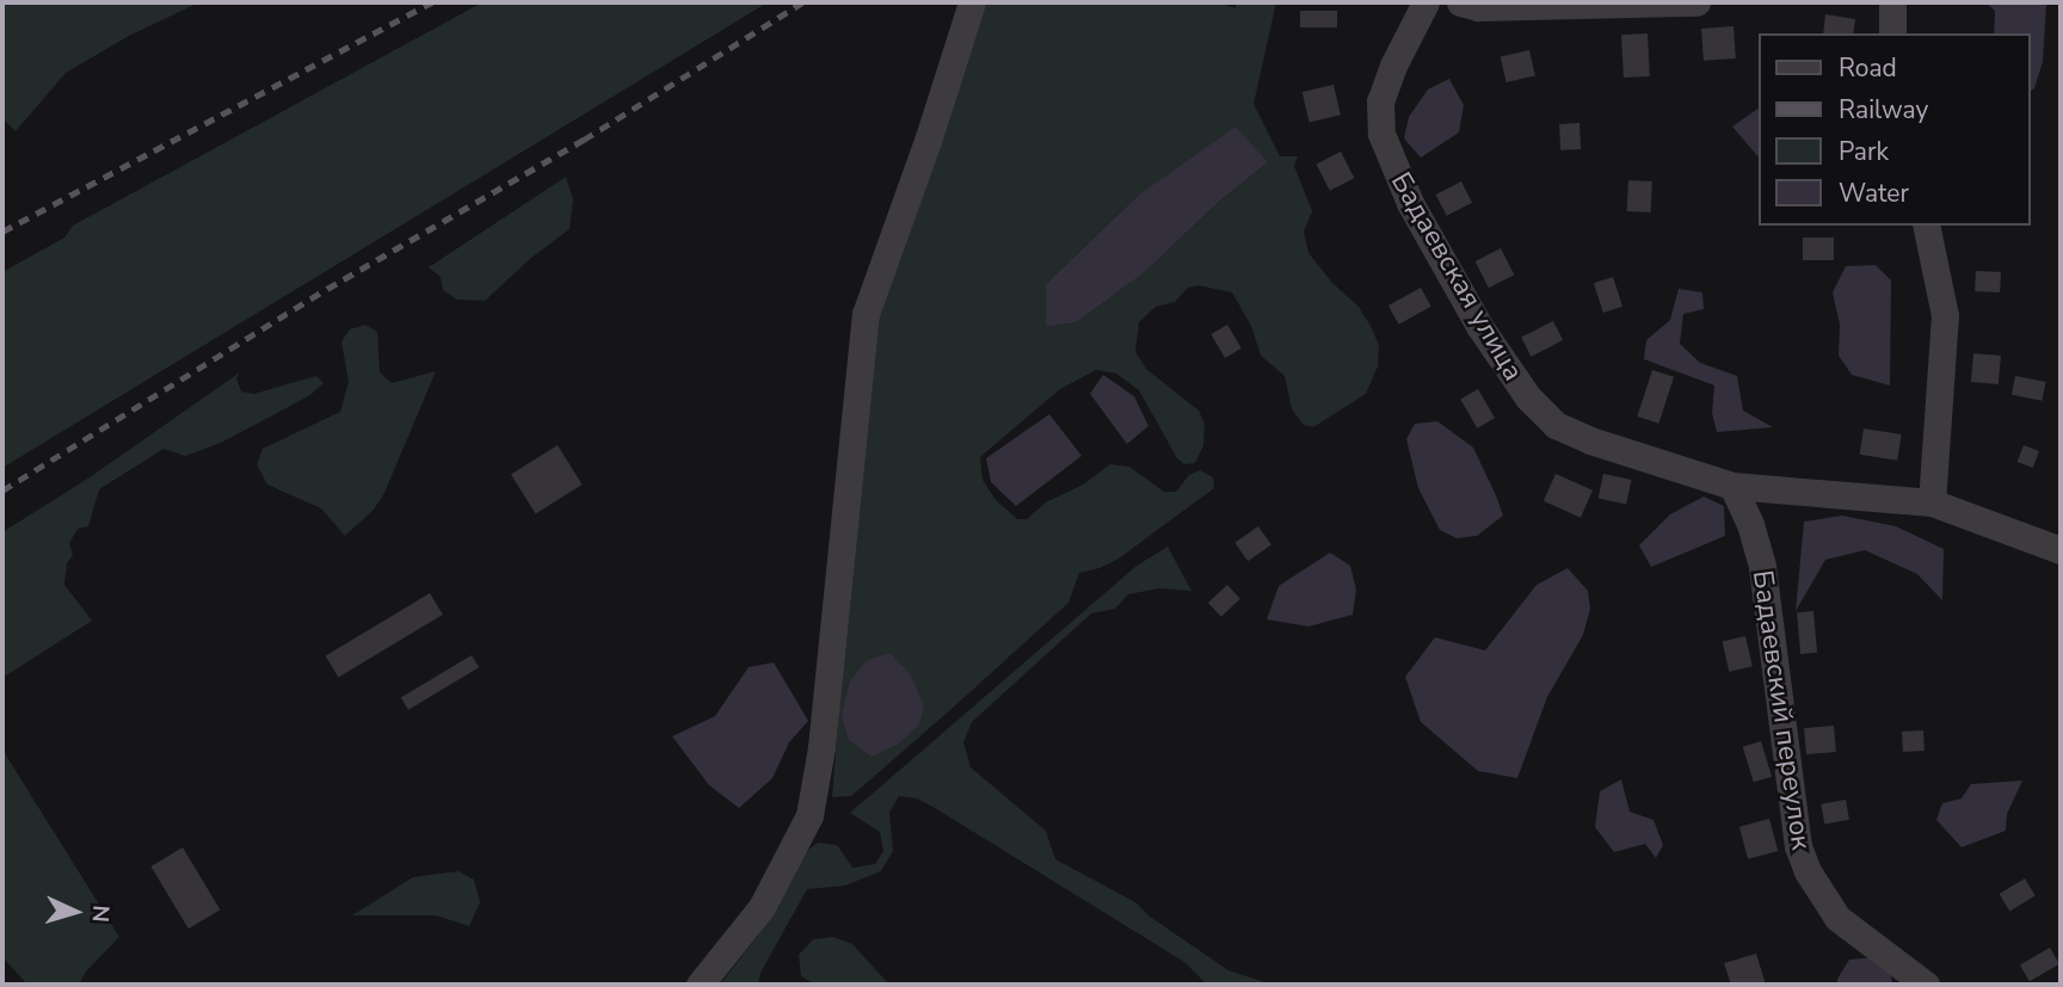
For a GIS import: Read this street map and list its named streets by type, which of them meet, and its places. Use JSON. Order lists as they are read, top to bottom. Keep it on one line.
{"streets":{"street":["Бадаевская улица","Бадаевский переулок"]},"crossings":[["Бадаевская улица","Бадаевский переулок"]],"legend":["Road","Railway","Park","Water"],"north":"right"}
